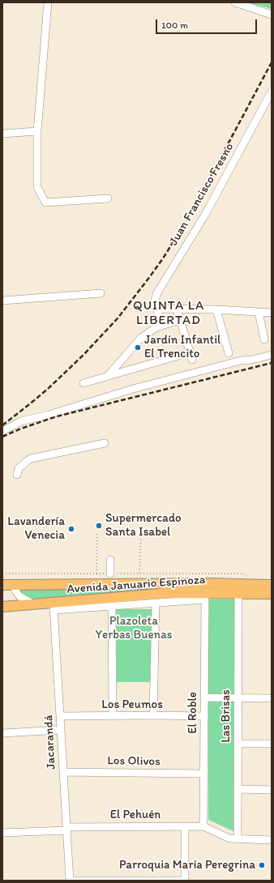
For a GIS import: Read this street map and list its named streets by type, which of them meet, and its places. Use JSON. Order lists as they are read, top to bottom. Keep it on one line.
{"streets":{"main road":["Avenida Januario Espinoza"],"street":["Juan Francisco Fresno","Los Peumos","El Roble","Las Brisas","Jacarandá","Los Olivos","El Pehuén"]},"crossings":[["Avenida Januario Espinoza","Las Brisas"],["Avenida Januario Espinoza","Jacarandá"],["Los Peumos","El Roble"],["Los Peumos","Jacarandá"],["El Roble","Los Olivos"],["El Roble","El Pehuén"],["Jacarandá","Los Olivos"],["Jacarandá","El Pehuén"]],"districts":["QUINTA LA LIBERTAD"],"parks":["Plazoleta Yerbas Buenas"],"places":["Jardín Infantil El Trencito","Supermercado Santa Isabel","Lavandería Venecia","Parroquia María Peregrina"],"scale_bar":"100 m"}
